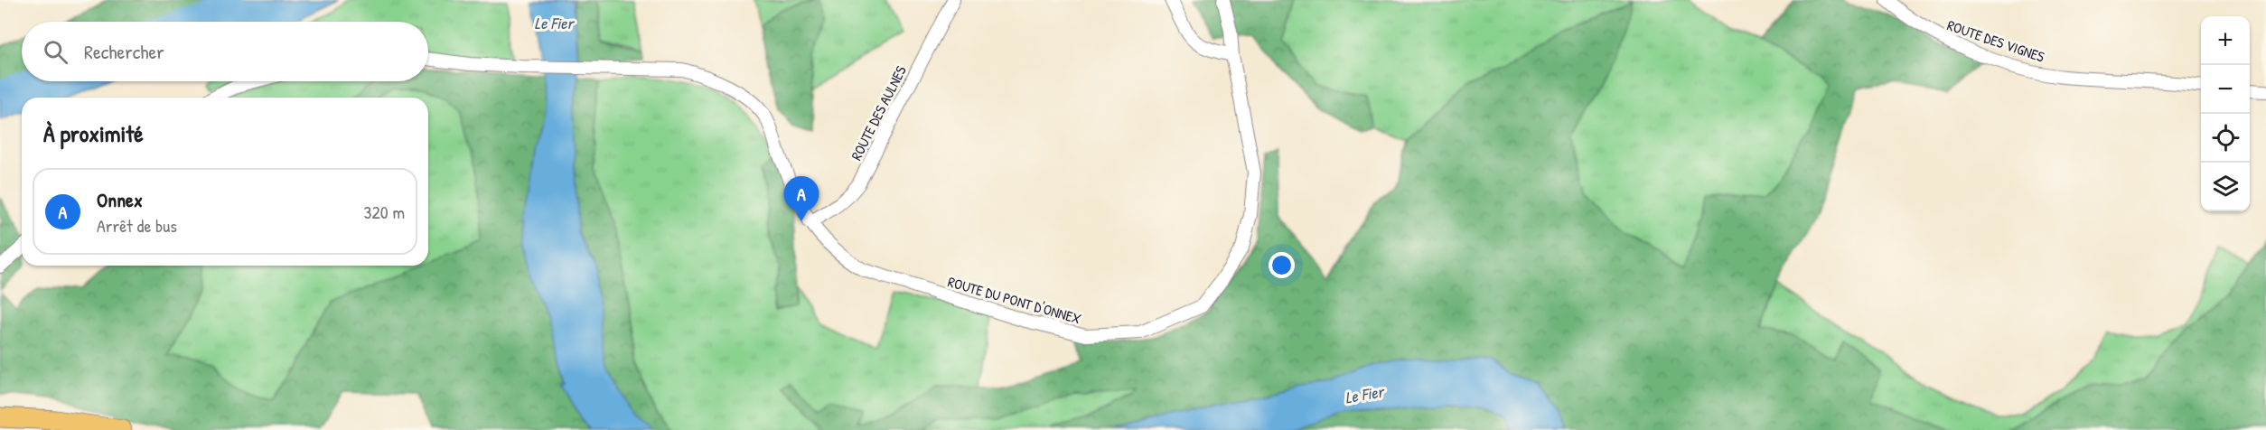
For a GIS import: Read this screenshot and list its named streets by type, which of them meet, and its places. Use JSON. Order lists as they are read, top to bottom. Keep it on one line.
{"streets":{"street":["ROUTE DES VIGNES","ROUTE DES AULNES","ROUTE DU PONT D'ONNEX"]},"crossings":[["ROUTE DES AULNES","ROUTE DU PONT D'ONNEX"]],"water":["Le Fier"],"page":{"map_buttons":["+","−"],"search":"Rechercher","heading":"À proximité","list":[{"mark":"A","name":"Onnex","note":"Arrêt de bus","value":"320 m"}],"pins":"A"}}
